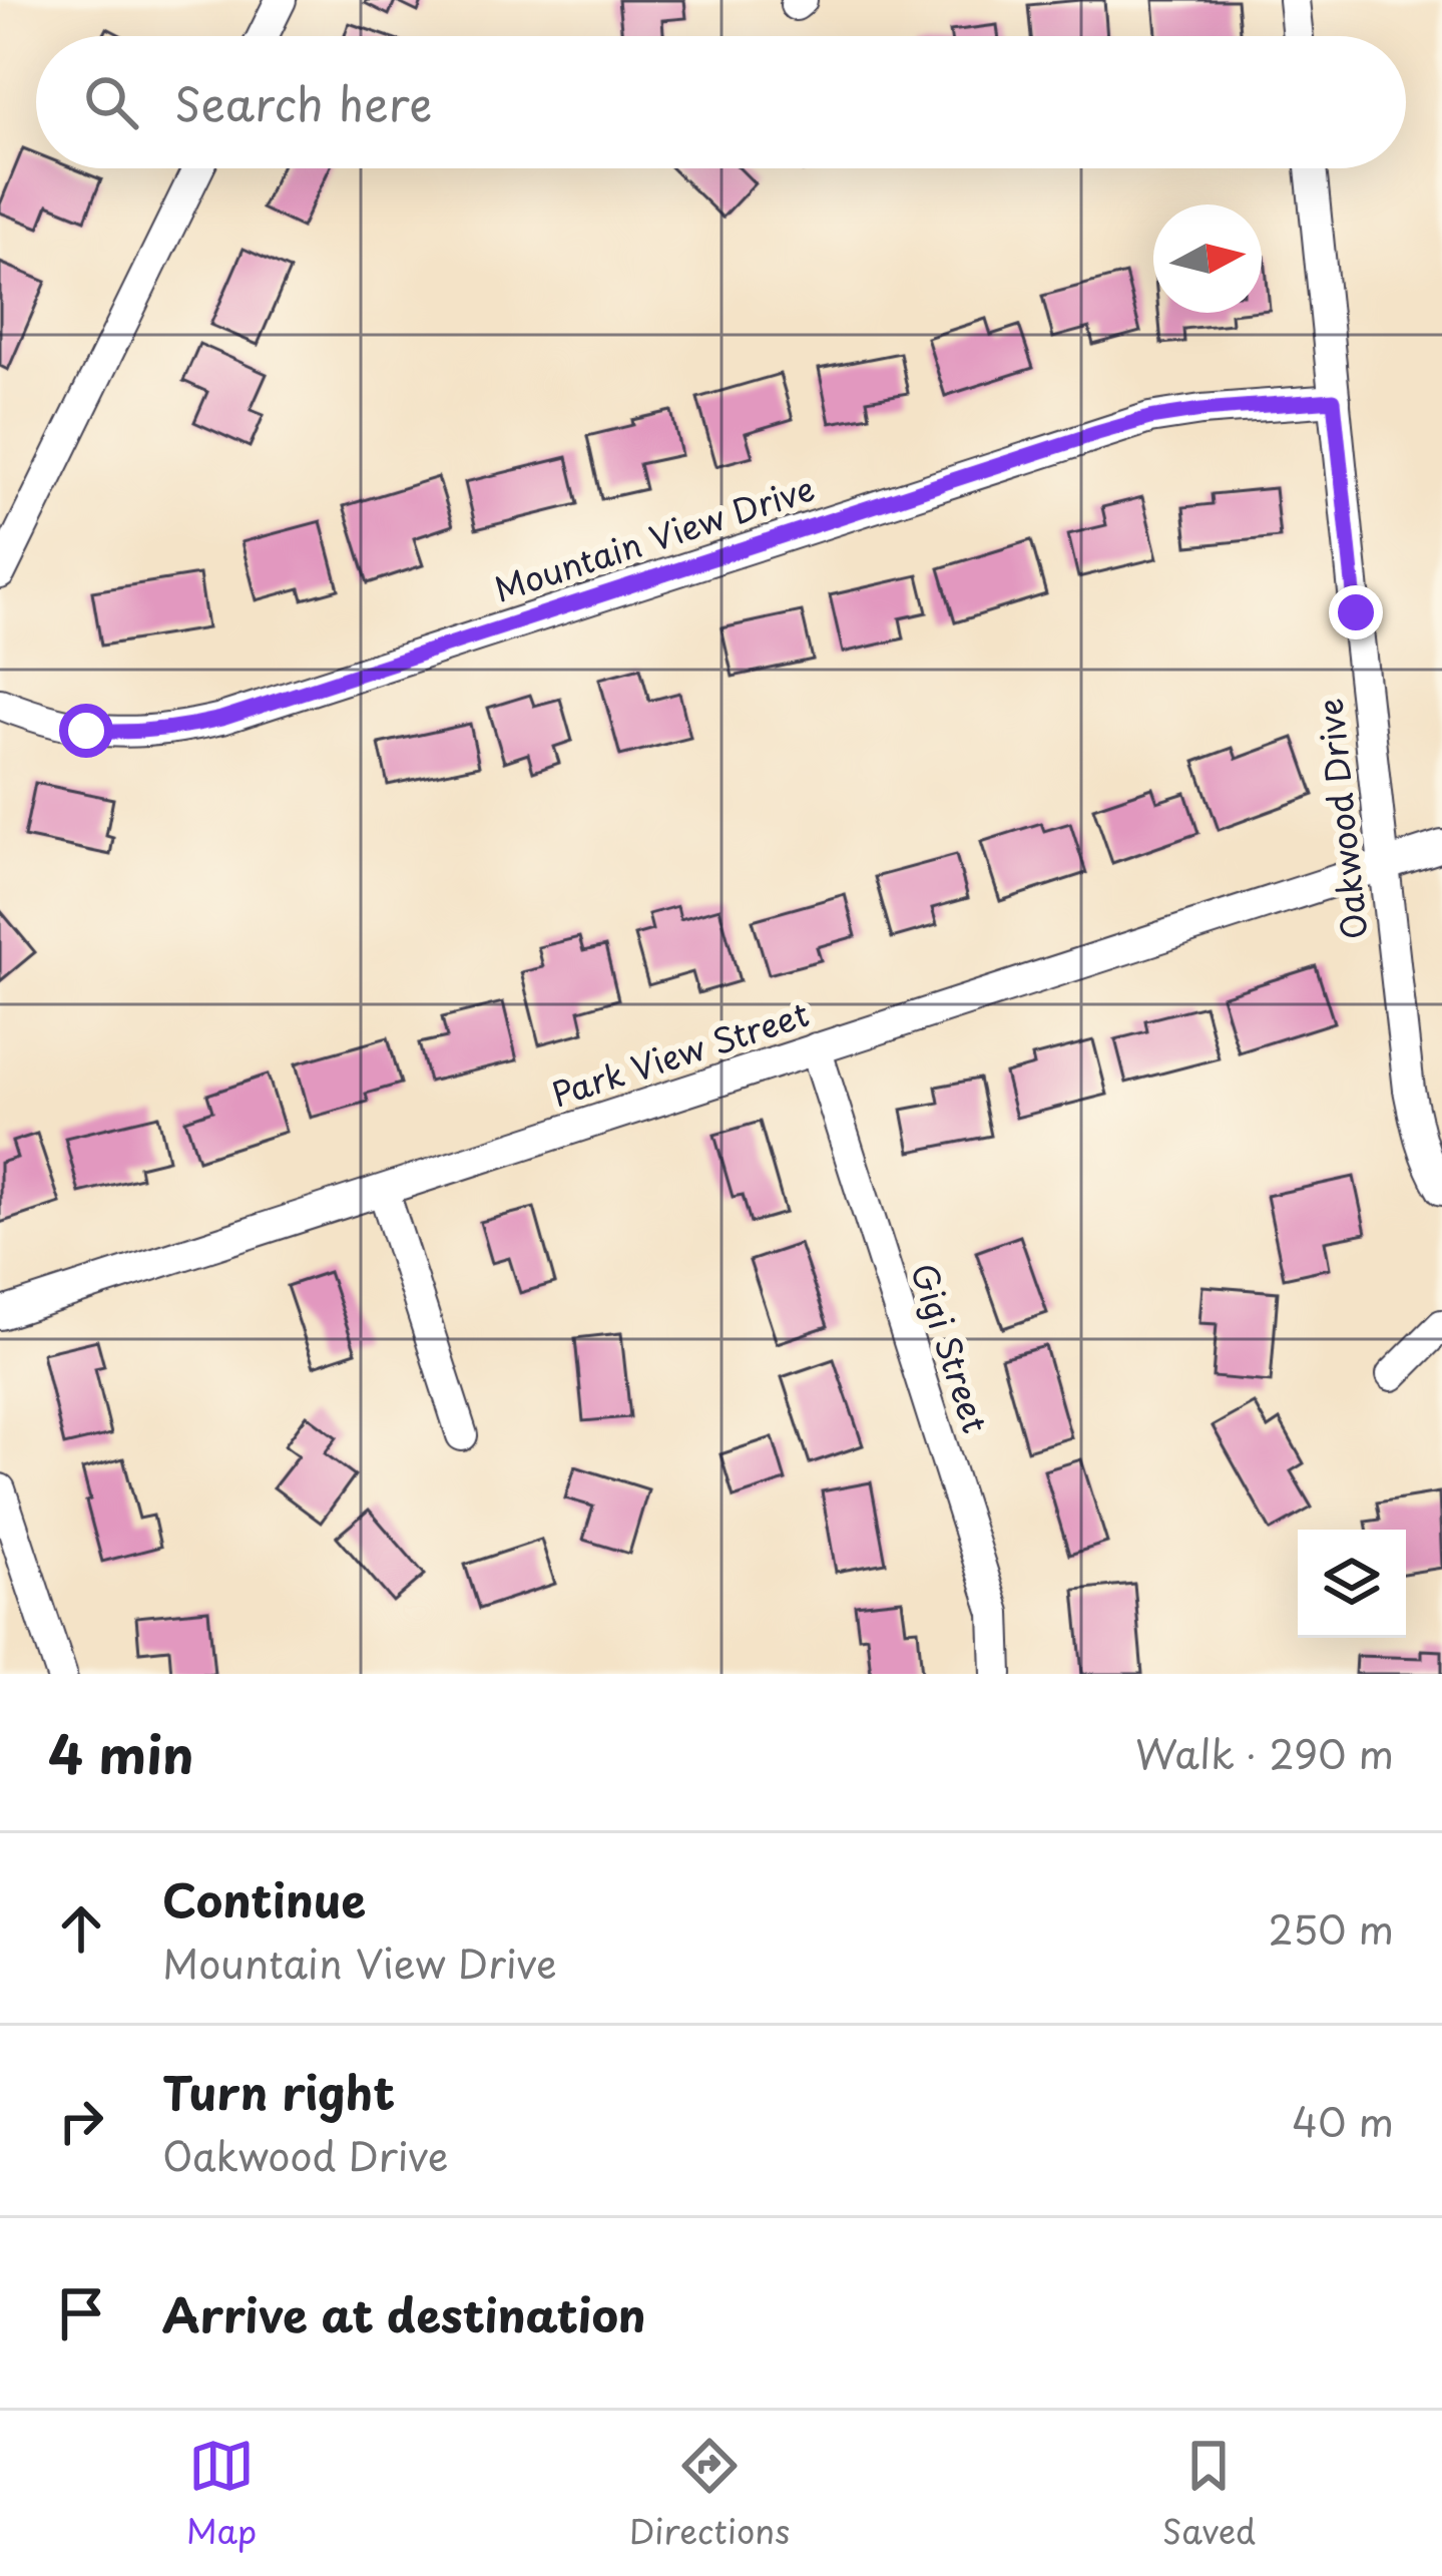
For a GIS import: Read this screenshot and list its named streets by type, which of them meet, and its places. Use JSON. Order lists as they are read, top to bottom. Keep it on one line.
{"streets":{"street":["Mountain View Drive","Oakwood Drive","Park View Street","Gigi Street"]},"crossings":[["Mountain View Drive","Oakwood Drive"],["Oakwood Drive","Park View Street"],["Park View Street","Gigi Street"]],"north":"right","page":{"search":"Search here","heading":["4 min","Walk · 290 m"],"list":[["Continue","Mountain View Drive","250 m"],["Turn right","Oakwood Drive","40 m"],"Arrive at destination"],"nav":["Map","Directions","Saved"]}}
